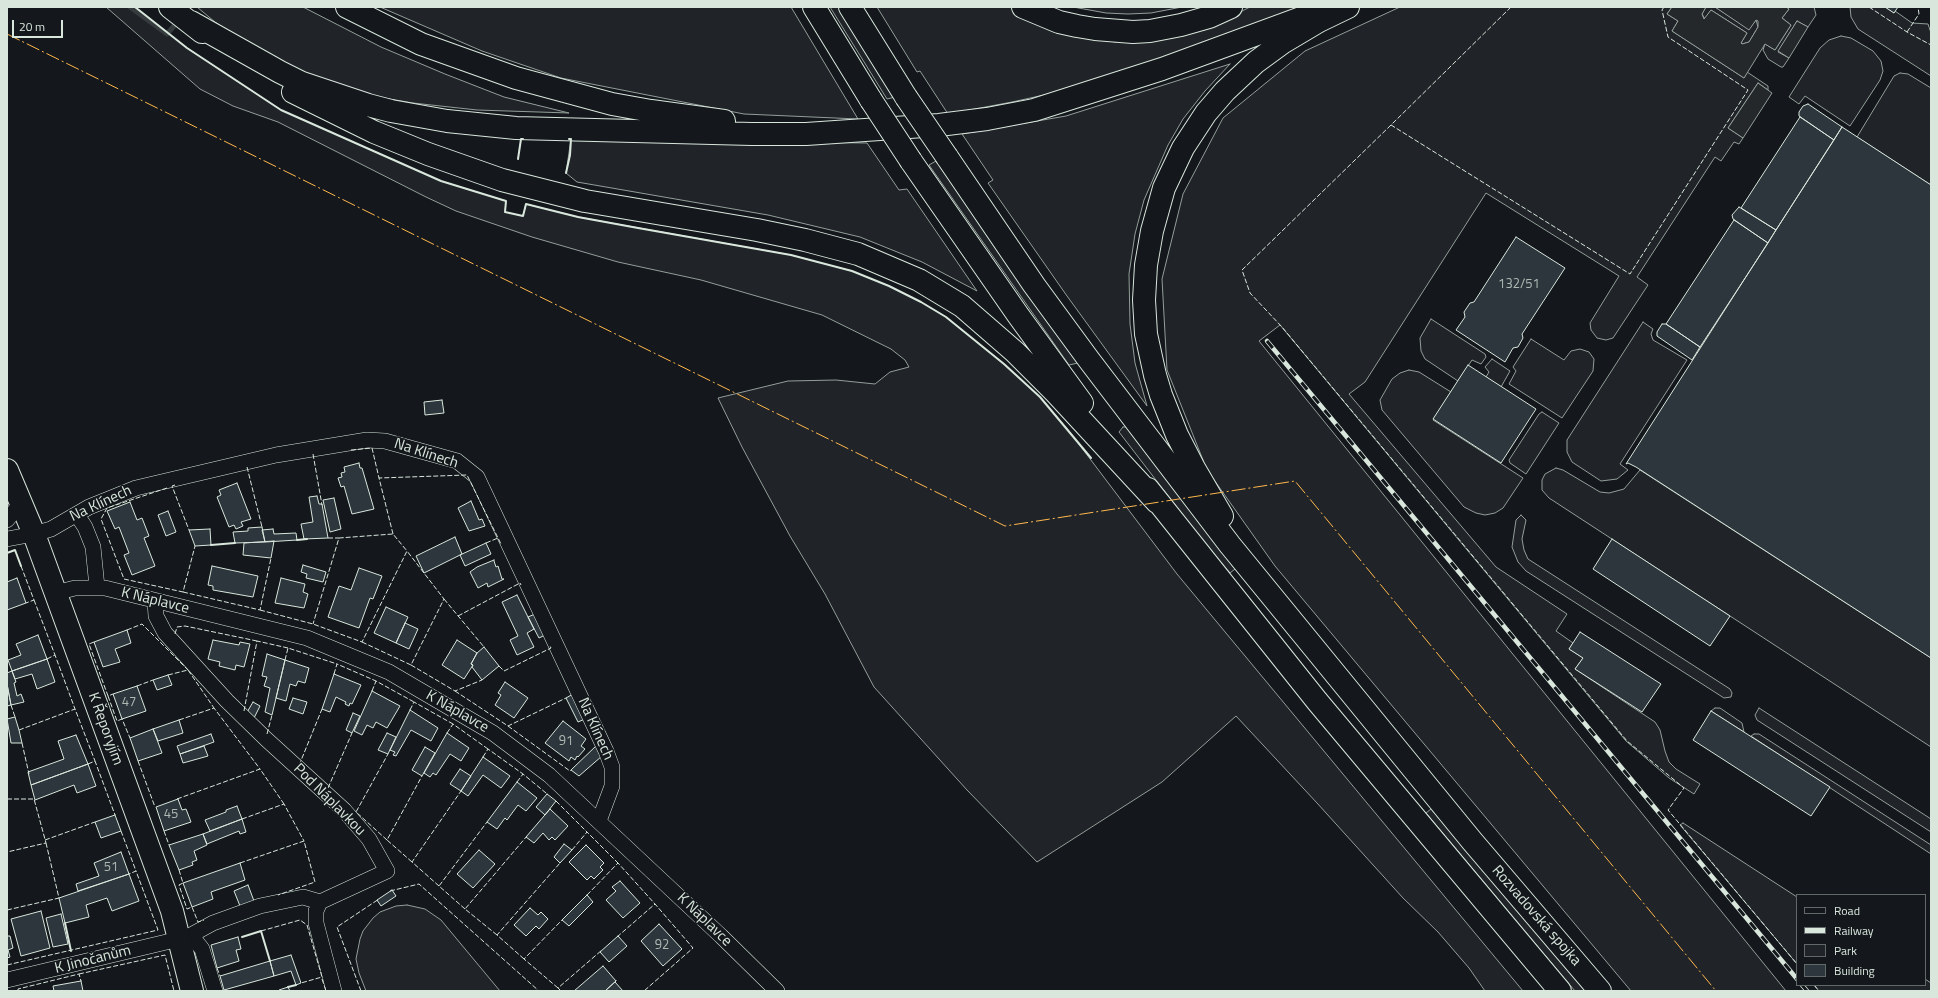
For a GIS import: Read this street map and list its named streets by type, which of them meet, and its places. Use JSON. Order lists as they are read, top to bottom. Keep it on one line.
{"streets":{"main road":["K Řeporyjím","Rozvadovská spojka"],"street":["Na Klínech","K Náplavce","Pod Náplavkou","K Jinočanům"]},"crossings":[["Na Klínech","K Náplavce"],["Na Klínech","K Řeporyjím"],["K Náplavce","K Řeporyjím"],["K Náplavce","Pod Náplavkou"],["K Řeporyjím","K Jinočanům"]],"house_numbers":["132/51","47","91","45","51","92"],"legend":["Road","Railway","Park","Building"],"scale_bar":"20 m"}
